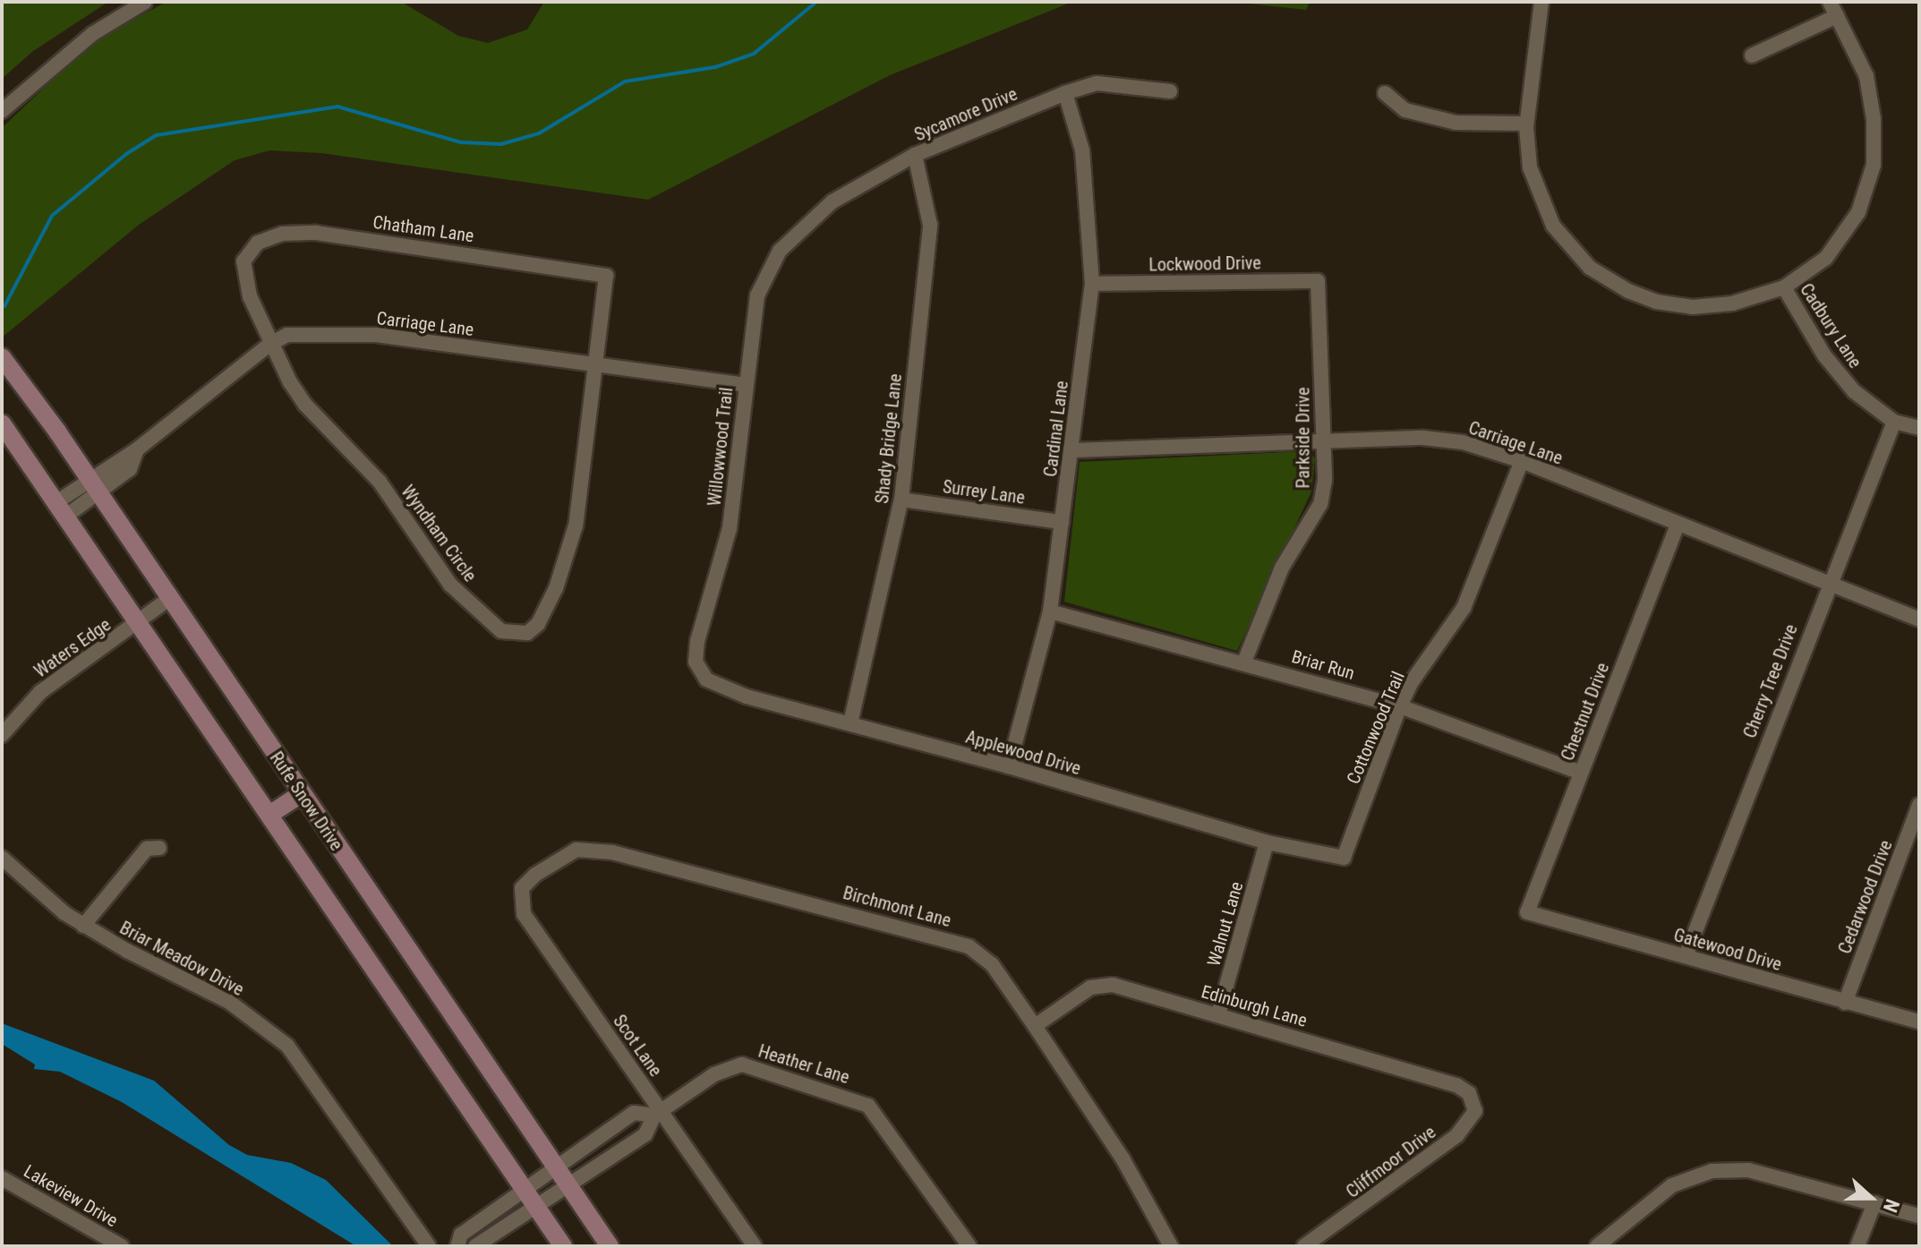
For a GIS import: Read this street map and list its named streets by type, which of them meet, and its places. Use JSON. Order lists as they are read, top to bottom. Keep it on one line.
{"streets":{"main road":["Rufe Snow Drive"],"street":["Sycamore Drive","Chatham Lane","Lockwood Drive","Carriage Lane","Cadbury Lane","Cardinal Lane","Parkside Drive","Shady Bridge Lane","Willowwood Trail","Surrey Lane","Wyndham Circle","Waters Edge","Briar Run","Cherry Tree Drive","Chestnut Drive","Cottonwood Trail","Applewood Drive","Cedarwood Drive","Birchmont Lane","Walnut Lane","Gatewood Drive","Briar Meadow Drive","Edinburgh Lane","Scot Lane","Heather Lane","Cliffmoor Drive","Lakeview Drive"]},"crossings":[["Sycamore Drive","Cardinal Lane"],["Sycamore Drive","Shady Bridge Lane"],["Sycamore Drive","Willowwood Trail"],["Chatham Lane","Carriage Lane"],["Chatham Lane","Wyndham Circle"],["Lockwood Drive","Cardinal Lane"],["Lockwood Drive","Parkside Drive"],["Carriage Lane","Cardinal Lane"],["Carriage Lane","Parkside Drive"],["Carriage Lane","Willowwood Trail"],["Carriage Lane","Wyndham Circle"],["Carriage Lane","Cherry Tree Drive"],["Carriage Lane","Chestnut Drive"],["Carriage Lane","Cottonwood Trail"],["Carriage Lane","Rufe Snow Drive"],["Cadbury Lane","Cherry Tree Drive"],["Cardinal Lane","Surrey Lane"],["Cardinal Lane","Briar Run"],["Cardinal Lane","Applewood Drive"],["Parkside Drive","Briar Run"],["Shady Bridge Lane","Surrey Lane"],["Shady Bridge Lane","Applewood Drive"],["Willowwood Trail","Applewood Drive"],["Waters Edge","Rufe Snow Drive"],["Briar Run","Chestnut Drive"],["Briar Run","Cottonwood Trail"],["Cherry Tree Drive","Gatewood Drive"],["Chestnut Drive","Gatewood Drive"],["Cottonwood Trail","Applewood Drive"],["Applewood Drive","Walnut Lane"],["Rufe Snow Drive","Heather Lane"],["Cedarwood Drive","Gatewood Drive"],["Birchmont Lane","Edinburgh Lane"],["Birchmont Lane","Scot Lane"],["Walnut Lane","Edinburgh Lane"],["Edinburgh Lane","Cliffmoor Drive"],["Scot Lane","Heather Lane"]],"north":"right"}
